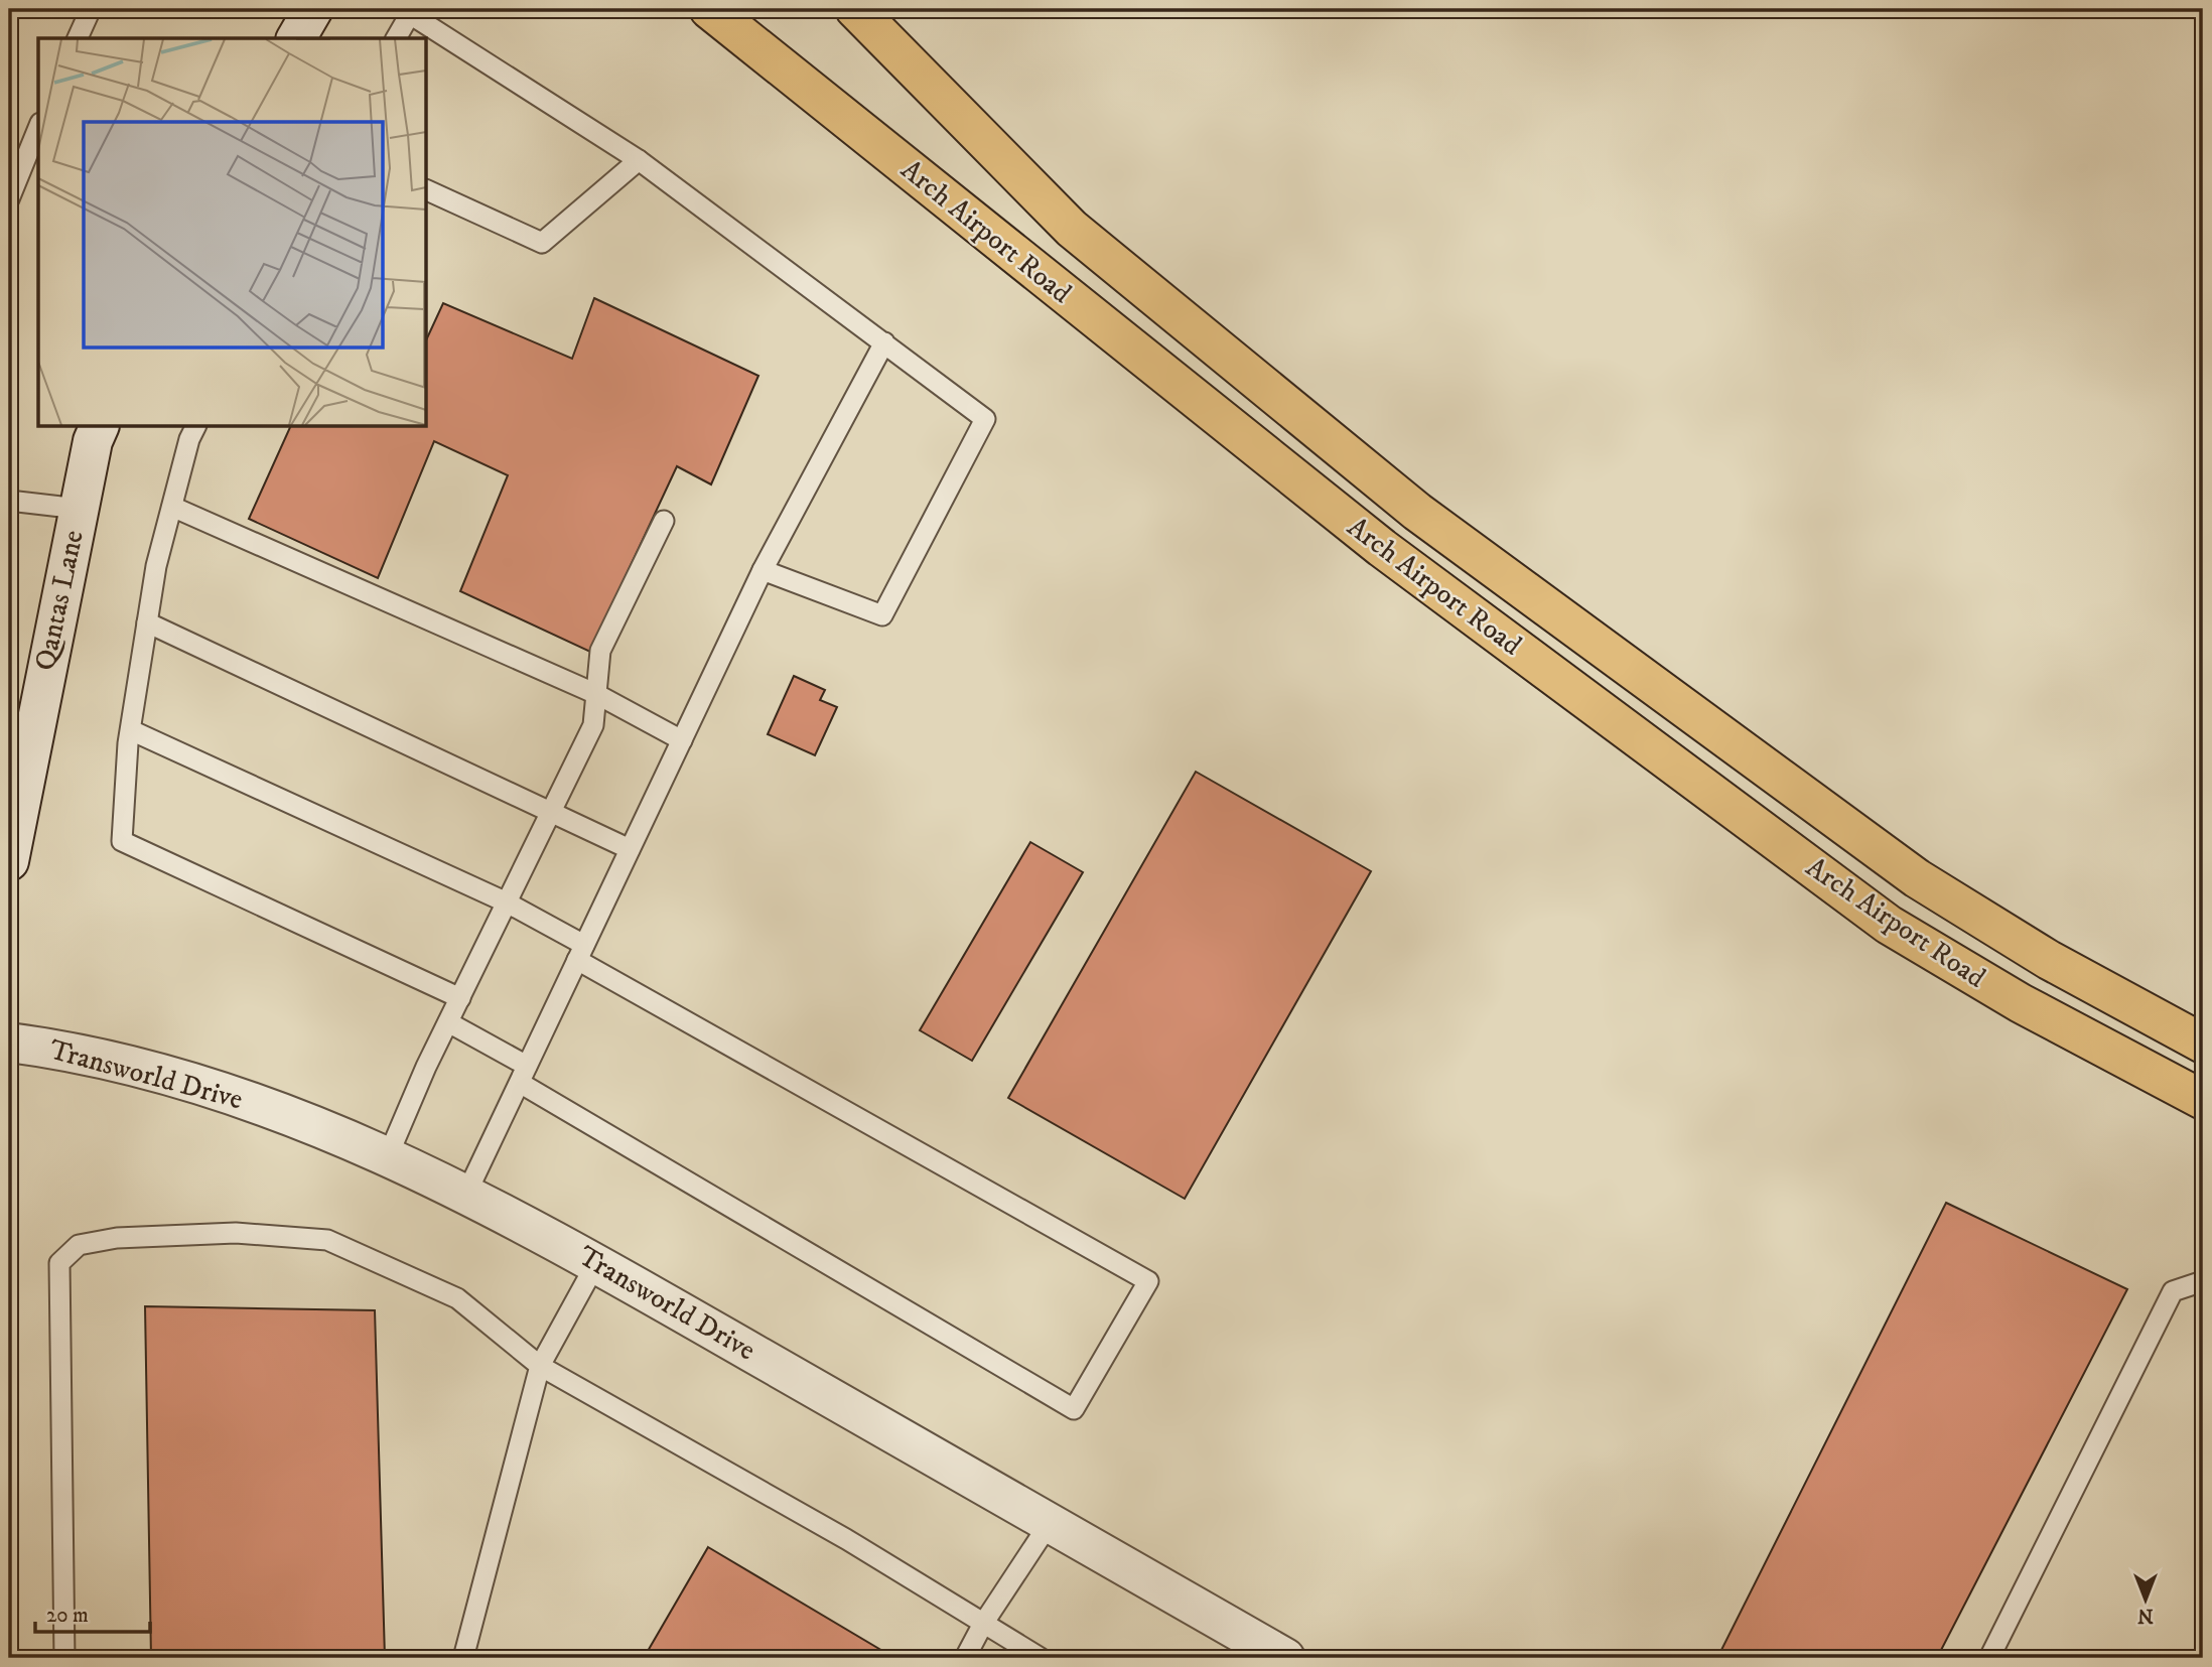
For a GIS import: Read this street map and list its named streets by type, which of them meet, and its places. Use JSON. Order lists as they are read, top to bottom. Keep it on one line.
{"streets":{"main road":["Arch Airport Road"],"street":["Qantas Lane","Transworld Drive"]},"scale_bar":"20 m","north":"bottom"}
